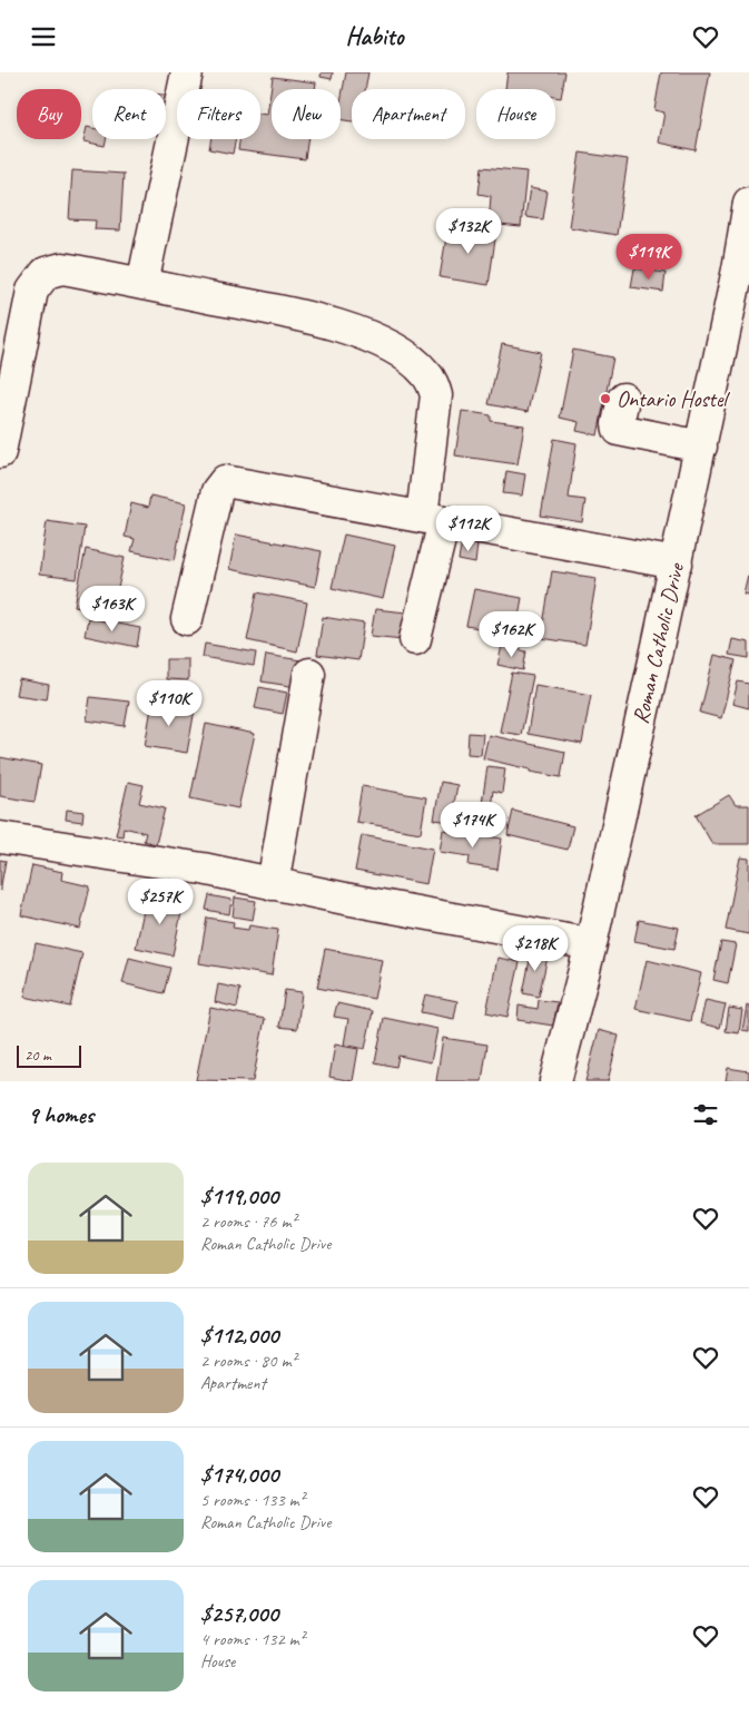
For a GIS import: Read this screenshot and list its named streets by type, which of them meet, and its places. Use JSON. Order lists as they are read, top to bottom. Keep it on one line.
{"streets":{"street":["Roman Catholic Drive"]},"places":["Ontario Hostel"],"scale_bar":"20 m","page":{"header":"Habito","chip":["Buy","Rent","Filters","New","Apartment","House"],"price":["$132K","$119K","$112K","$163K","$162K","$110K","$174K","$257K","$218K"],"scale":"20 m","heading":"9 homes","list":[{"name":"$119,000","note":"2 rooms · 76 m² · Roman Catholic Drive"},{"name":"$112,000","note":"2 rooms · 80 m² · Apartment"},{"name":"$174,000","note":"5 rooms · 133 m² · Roman Catholic Drive"},{"name":"$257,000","note":"4 rooms · 132 m² · House"}]}}
